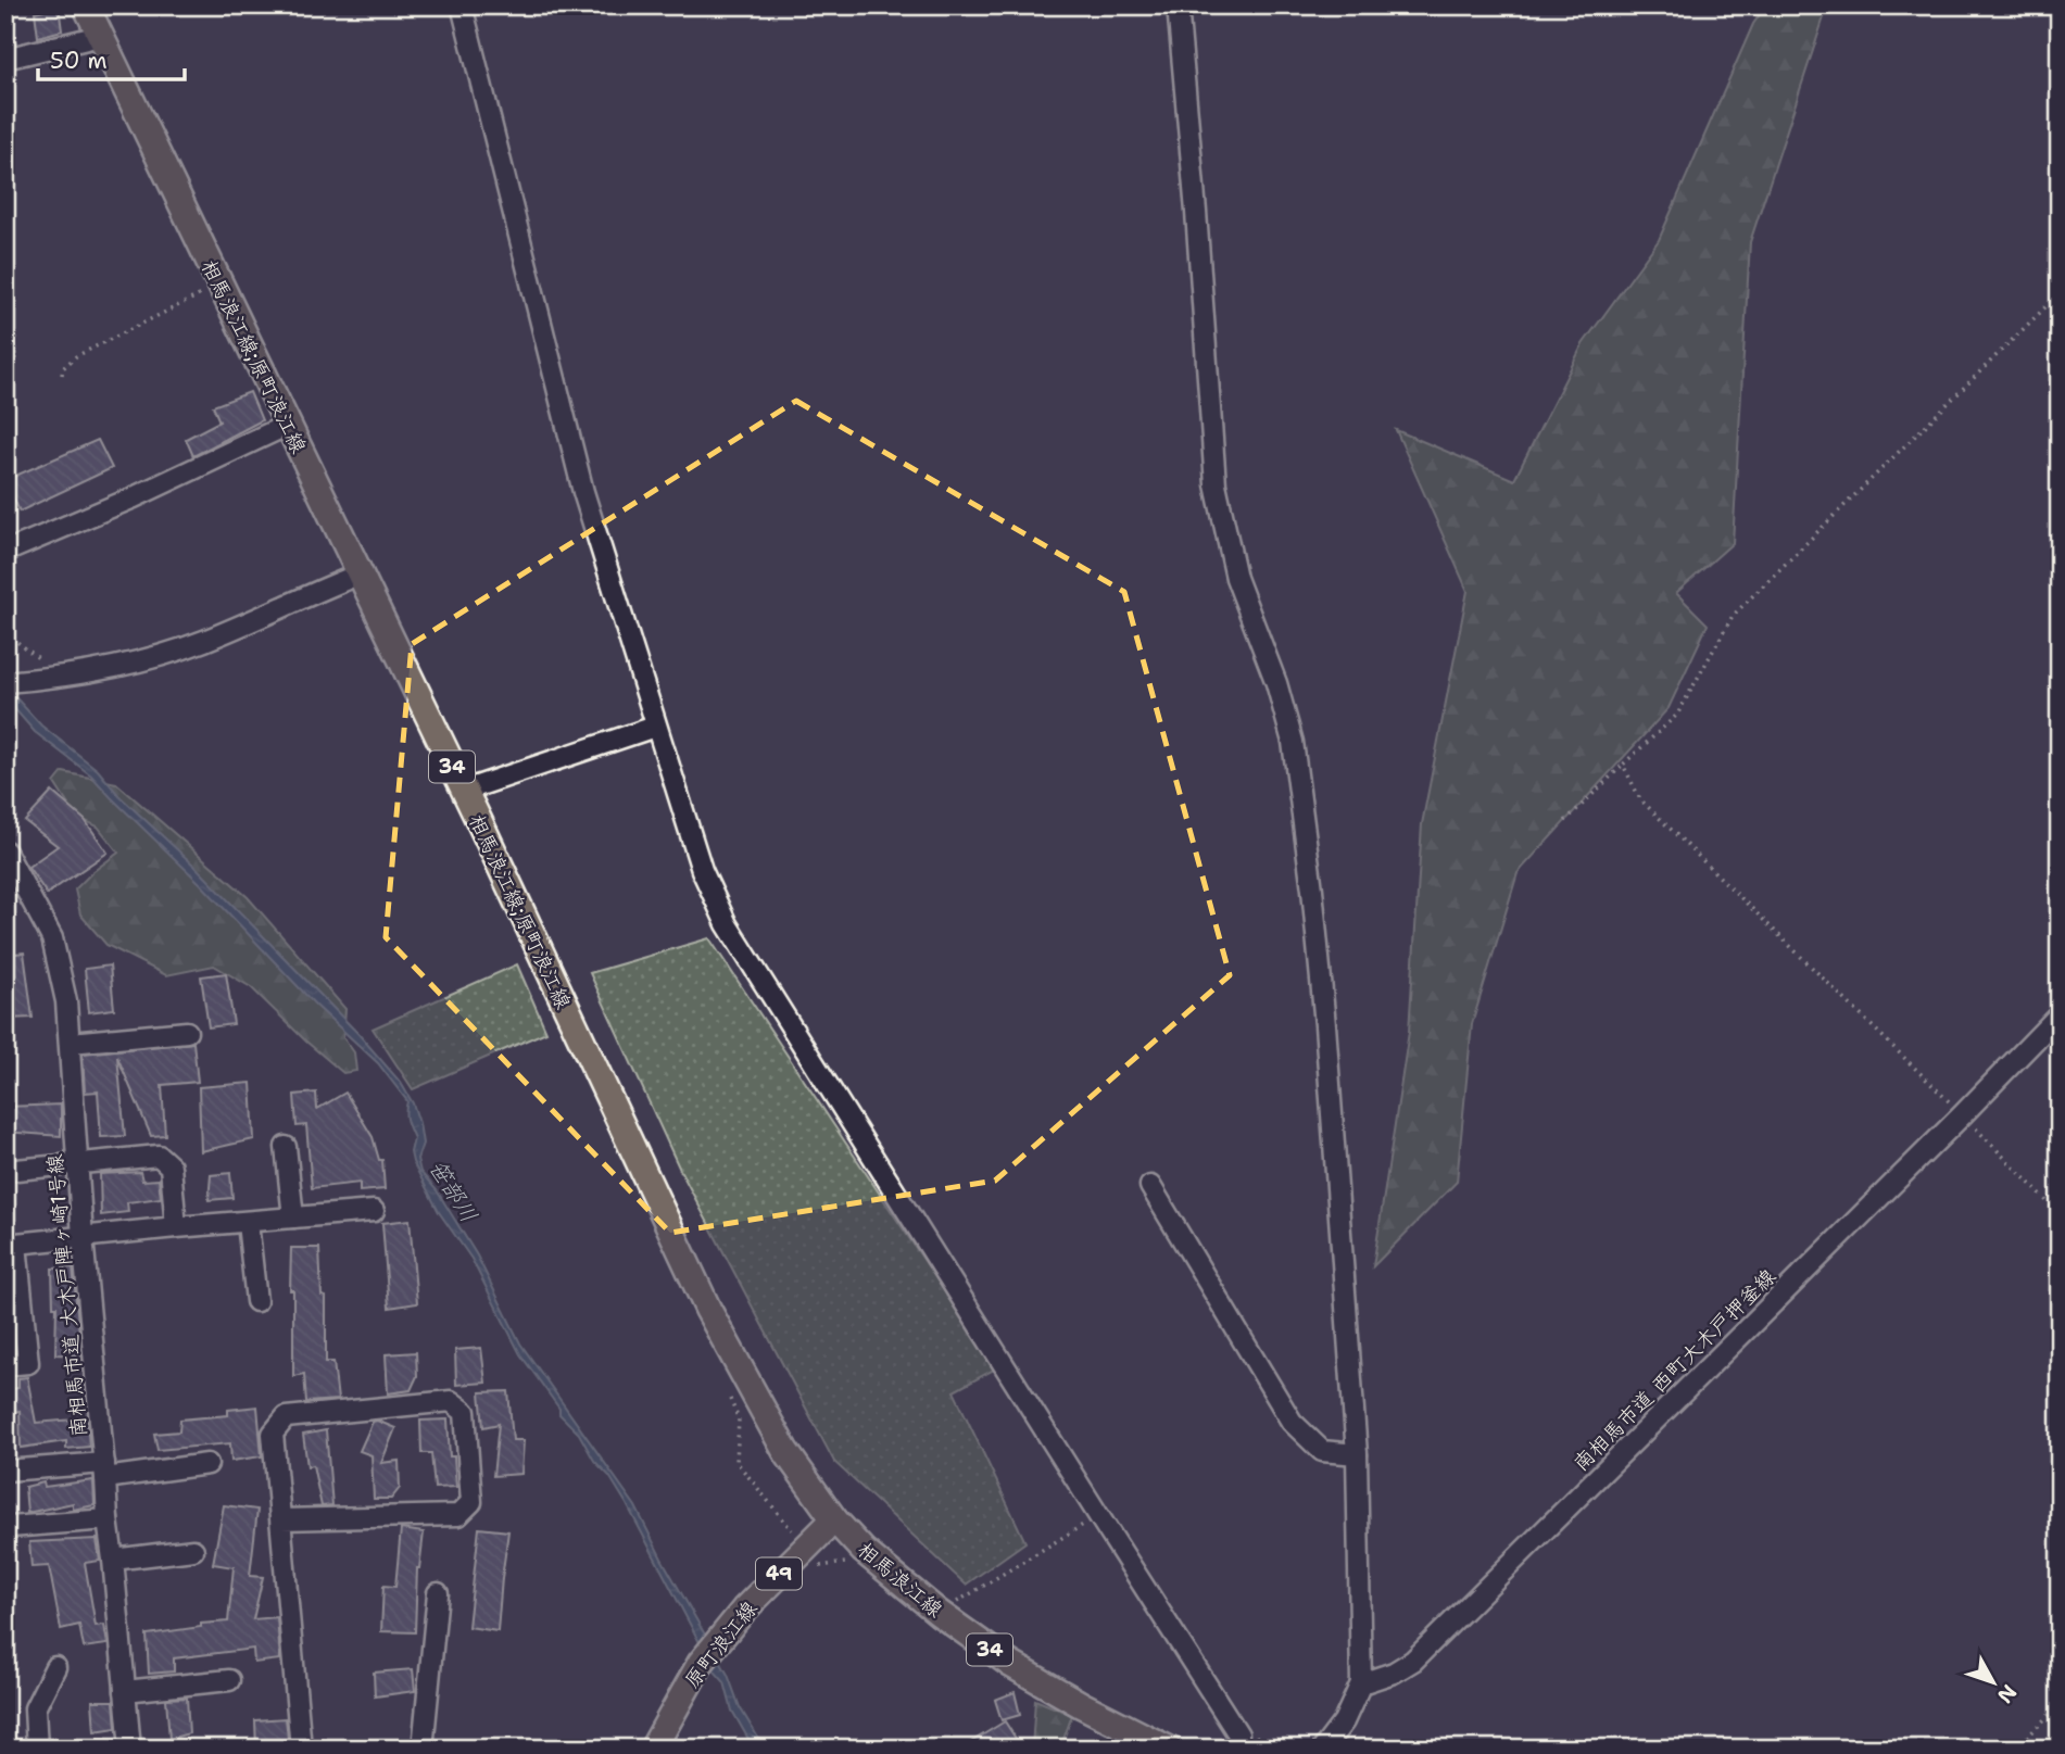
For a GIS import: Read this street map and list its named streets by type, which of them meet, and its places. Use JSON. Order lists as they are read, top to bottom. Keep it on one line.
{"streets":{"main road":["相馬浪江線;原町浪江線","34","49","相馬浪江線","原町浪江線"],"street":["南相馬市道 大木戸陣ヶ崎1号線","南相馬市道 西町大木戸押釜線"]},"crossings":[["相馬浪江線;原町浪江線","相馬浪江線"],["相馬浪江線;原町浪江線","原町浪江線"],["相馬浪江線","原町浪江線"]],"water":["笹部川"],"scale_bar":"50 m","north":"bottom right"}
